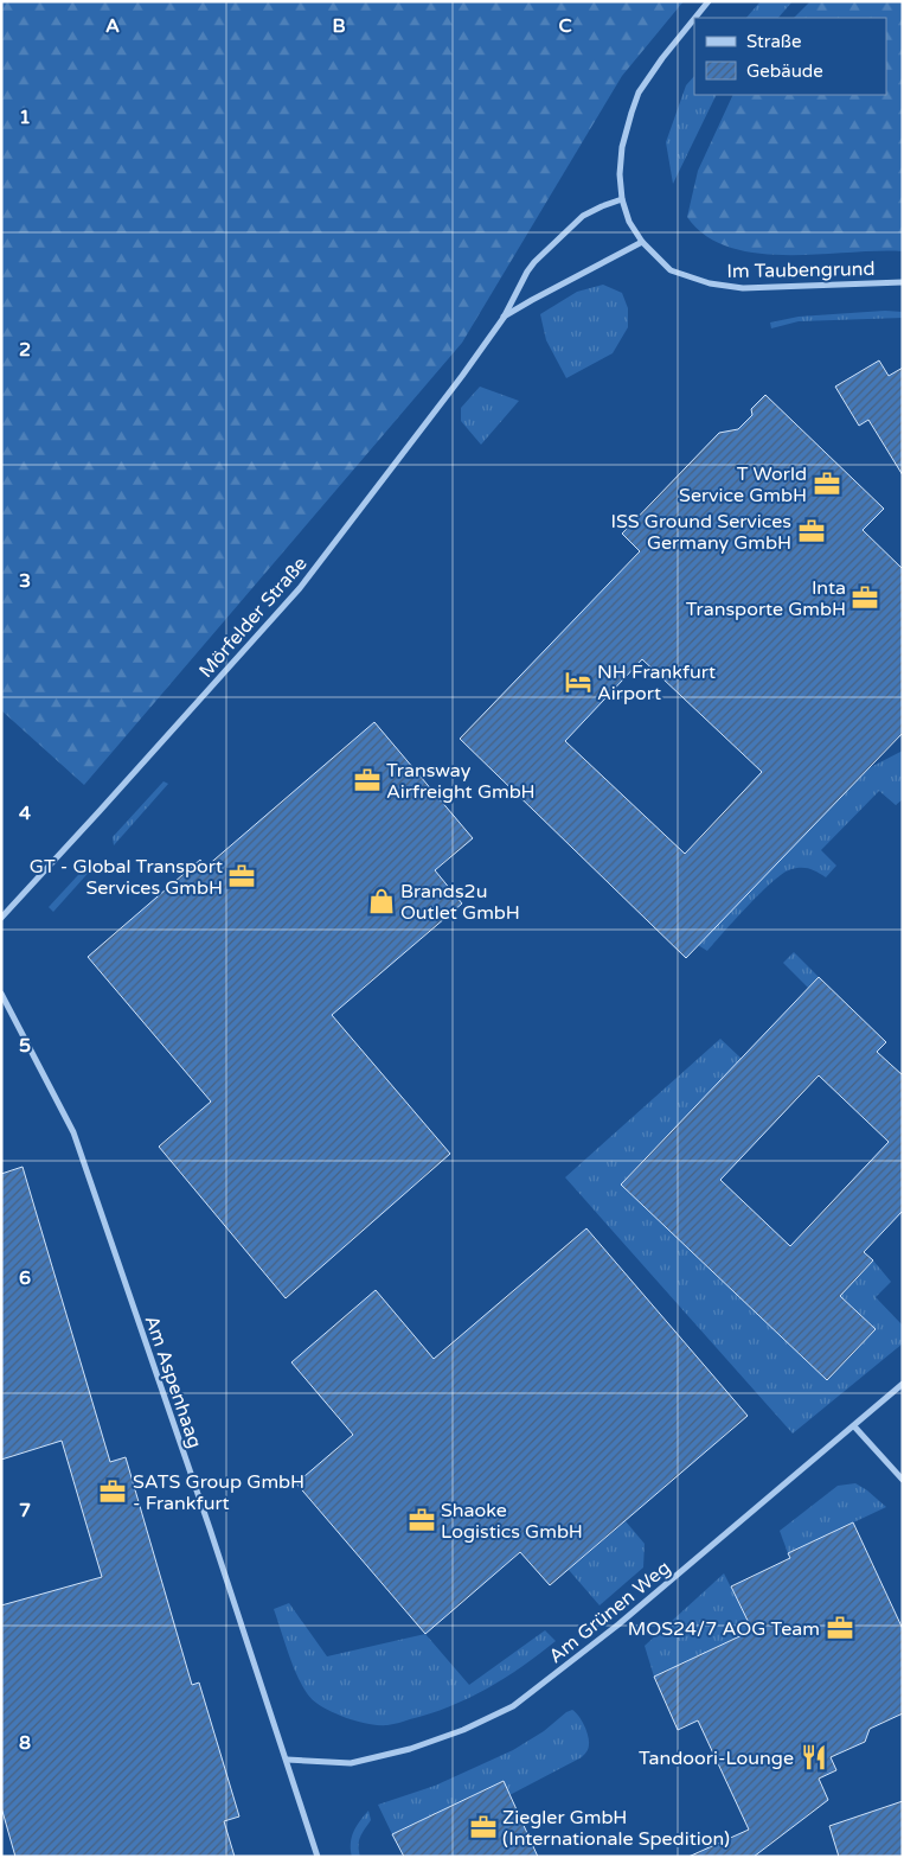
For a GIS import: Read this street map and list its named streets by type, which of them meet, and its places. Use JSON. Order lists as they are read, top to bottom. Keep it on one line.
{"streets":{"street":["Im Taubengrund","Mörfelder Straße","Am Aspenhaag","Am Grünen Weg"]},"crossings":[["Im Taubengrund","Mörfelder Straße"],["Am Aspenhaag","Am Grünen Weg"]],"places":{"office":["T World Service GmbH","ISS Ground Services Germany GmbH","Inta Transporte GmbH","Transway Airfreight GmbH","GT - Global Transport Services GmbH","SATS Group GmbH - Frankfurt","Shaoke Logistics GmbH","MOS24/7 AOG Team","Ziegler GmbH (Internationale Spedition)"],"hotel":["NH Frankfurt Airport"],"shop":["Brands2u Outlet GmbH"],"restaurant":["Tandoori-Lounge"]},"legend":["Straße","Gebäude"],"grid":{"columns":["A","B","C"],"rows":["1","2","3","4","5","6","7","8"]}}
